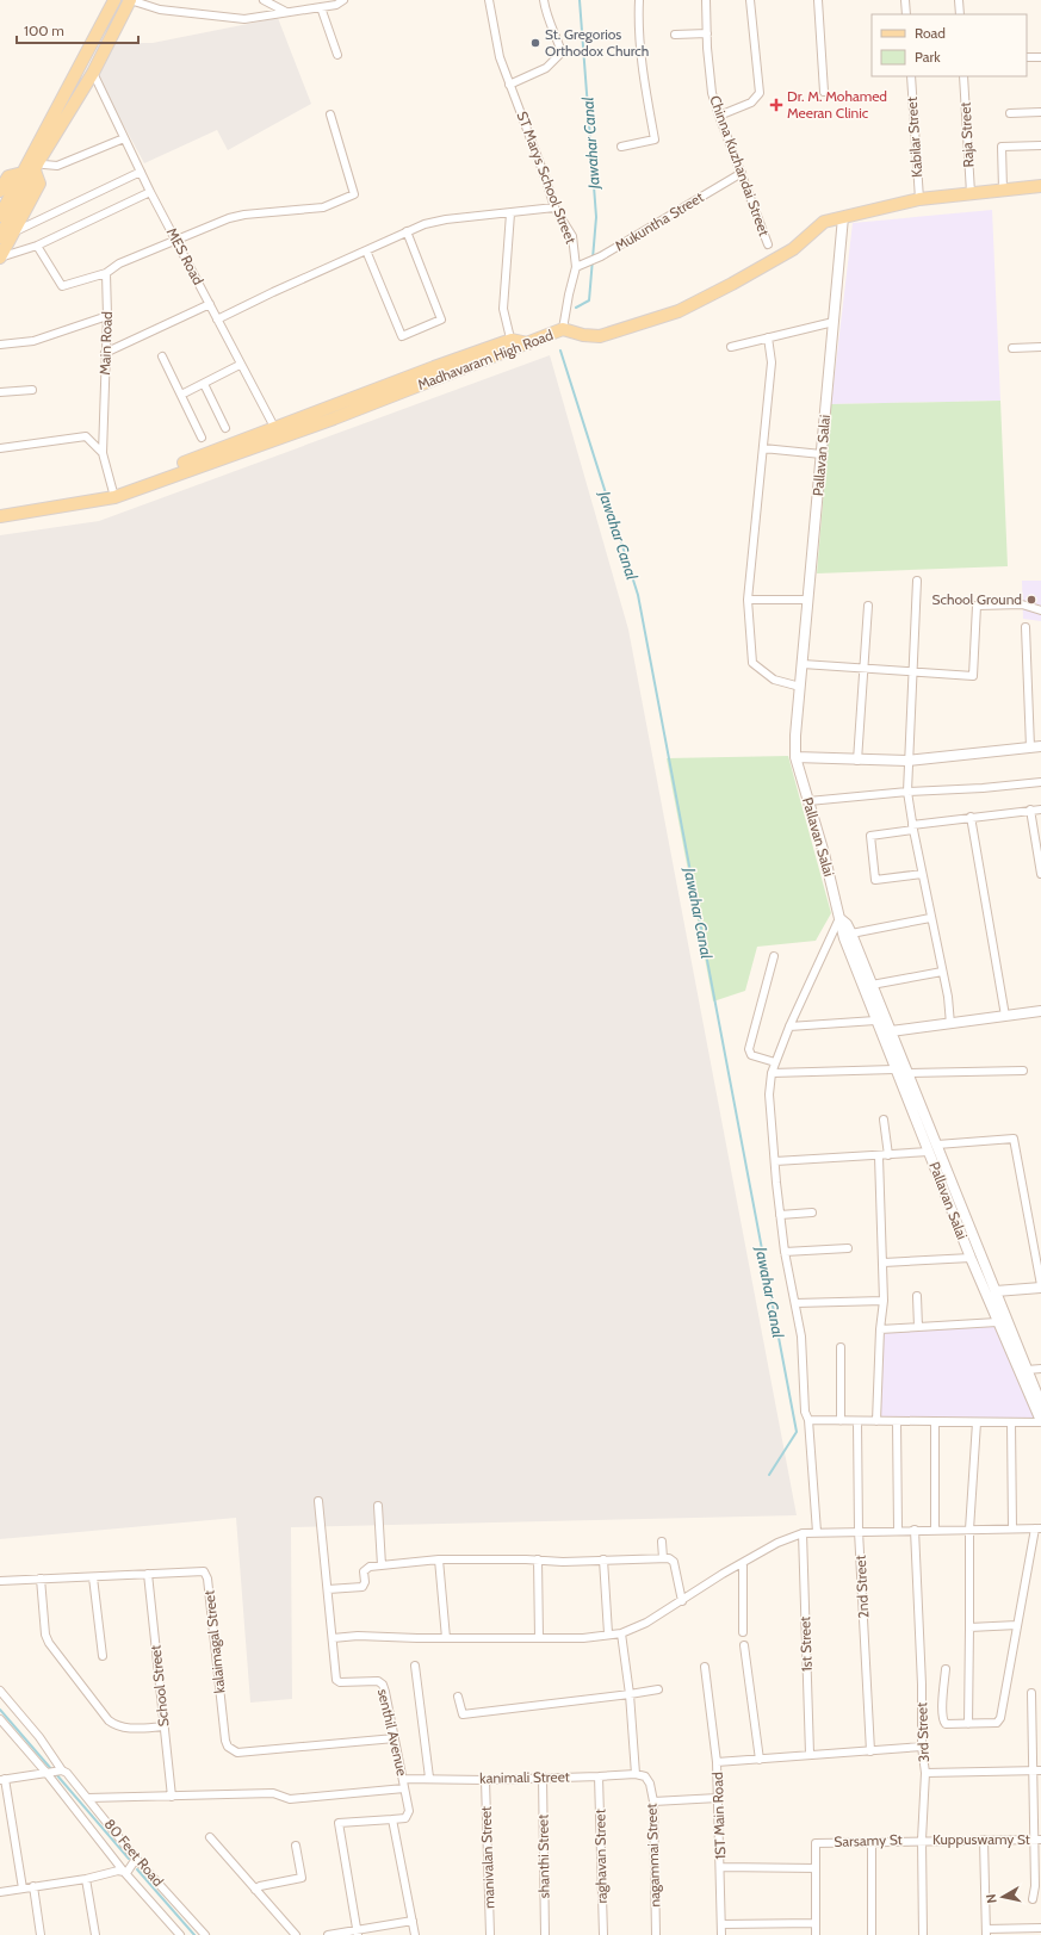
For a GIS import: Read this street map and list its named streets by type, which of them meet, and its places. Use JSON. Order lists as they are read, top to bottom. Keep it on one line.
{"streets":{"main road":["Madhavaram High Road"],"street":["Raja Street","Kabilar Street","Chinna Kuzhandai Street","ST Marys School Street","Mukuntha Street","MES Road","Main Road","Pallavan Salai","2nd Street","kalaimagal Street","1st Street","School Street","senthil Avenue","3rd Street","kanimali Street","1ST Main Road","Kuppuswamy St","Sarsamy St","80 Feet Road","nagammai Street","shanthi Street","raghavan Street","manivalan Street"]},"crossings":[["Raja Street","Madhavaram High Road"],["Kabilar Street","Madhavaram High Road"],["Chinna Kuzhandai Street","Mukuntha Street"],["ST Marys School Street","Mukuntha Street"],["ST Marys School Street","Madhavaram High Road"],["Madhavaram High Road","Pallavan Salai"],["kalaimagal Street","School Street"],["kalaimagal Street","senthil Avenue"],["1st Street","1ST Main Road"],["senthil Avenue","kanimali Street"],["3rd Street","Kuppuswamy St"],["3rd Street","Sarsamy St"],["kanimali Street","nagammai Street"],["kanimali Street","shanthi Street"],["kanimali Street","raghavan Street"],["kanimali Street","manivalan Street"],["Kuppuswamy St","Sarsamy St"]],"water":["Jawahar Canal"],"places":{"other":["St. Gregorios Orthodox Church","School Ground"],"health":["Dr. M. Mohamed Meeran Clinic"]},"legend":["Road","Park"],"scale_bar":"100 m","north":"left"}
